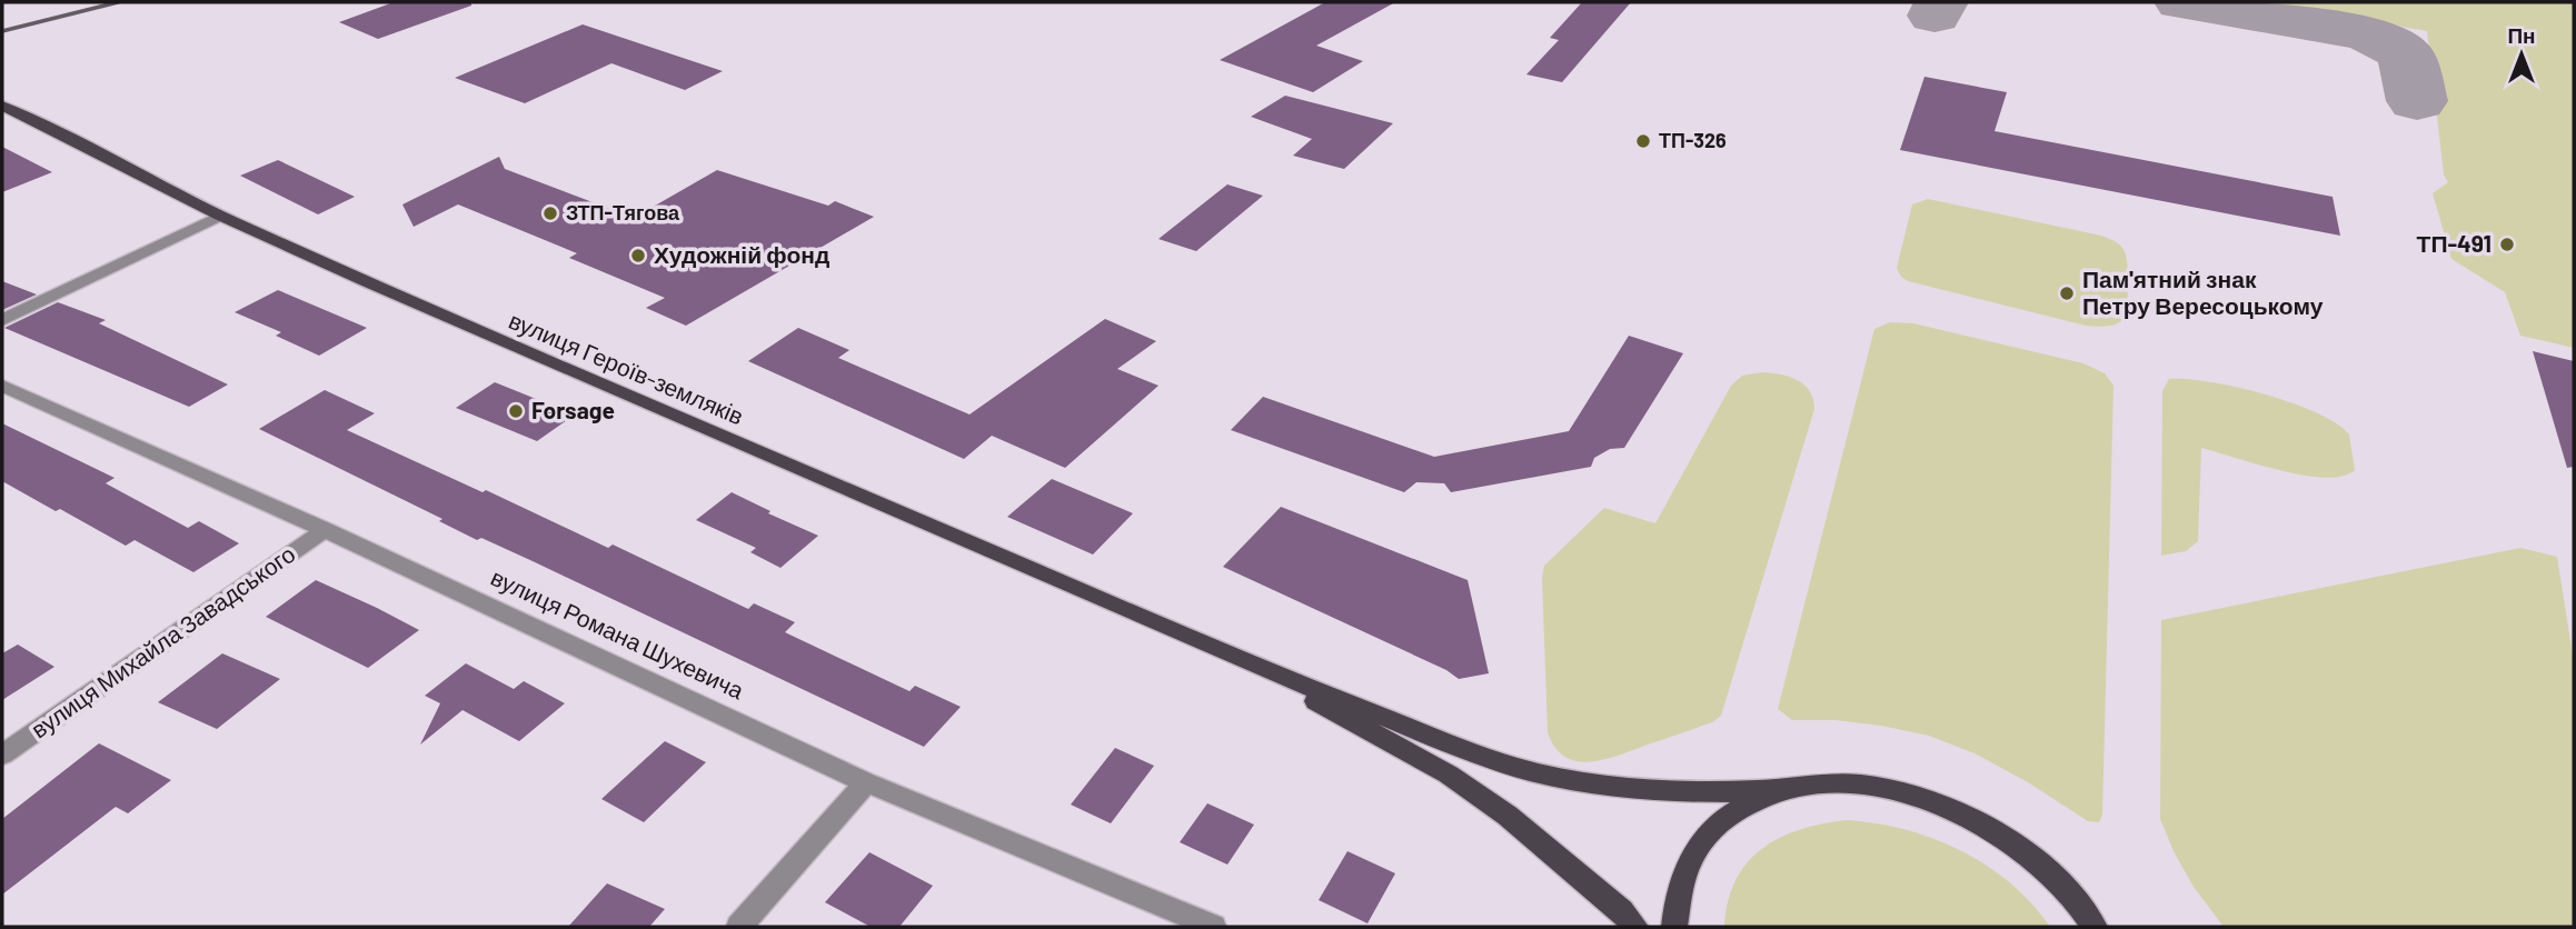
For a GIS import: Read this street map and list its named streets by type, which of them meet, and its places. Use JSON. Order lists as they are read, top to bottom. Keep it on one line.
{"streets":{"main road":["вулиця Героїв-земляків"],"street":["вулиця Романа Шухевича","вулиця Михайла Завадського"]},"crossings":[["вулиця Романа Шухевича","вулиця Михайла Завадського"]],"places":["ТП-326","ЗТП-Тягова","ТП-491","Художній фонд","Пам'ятний знак Петру Вересоцькому","Forsage"],"north":"top"}
